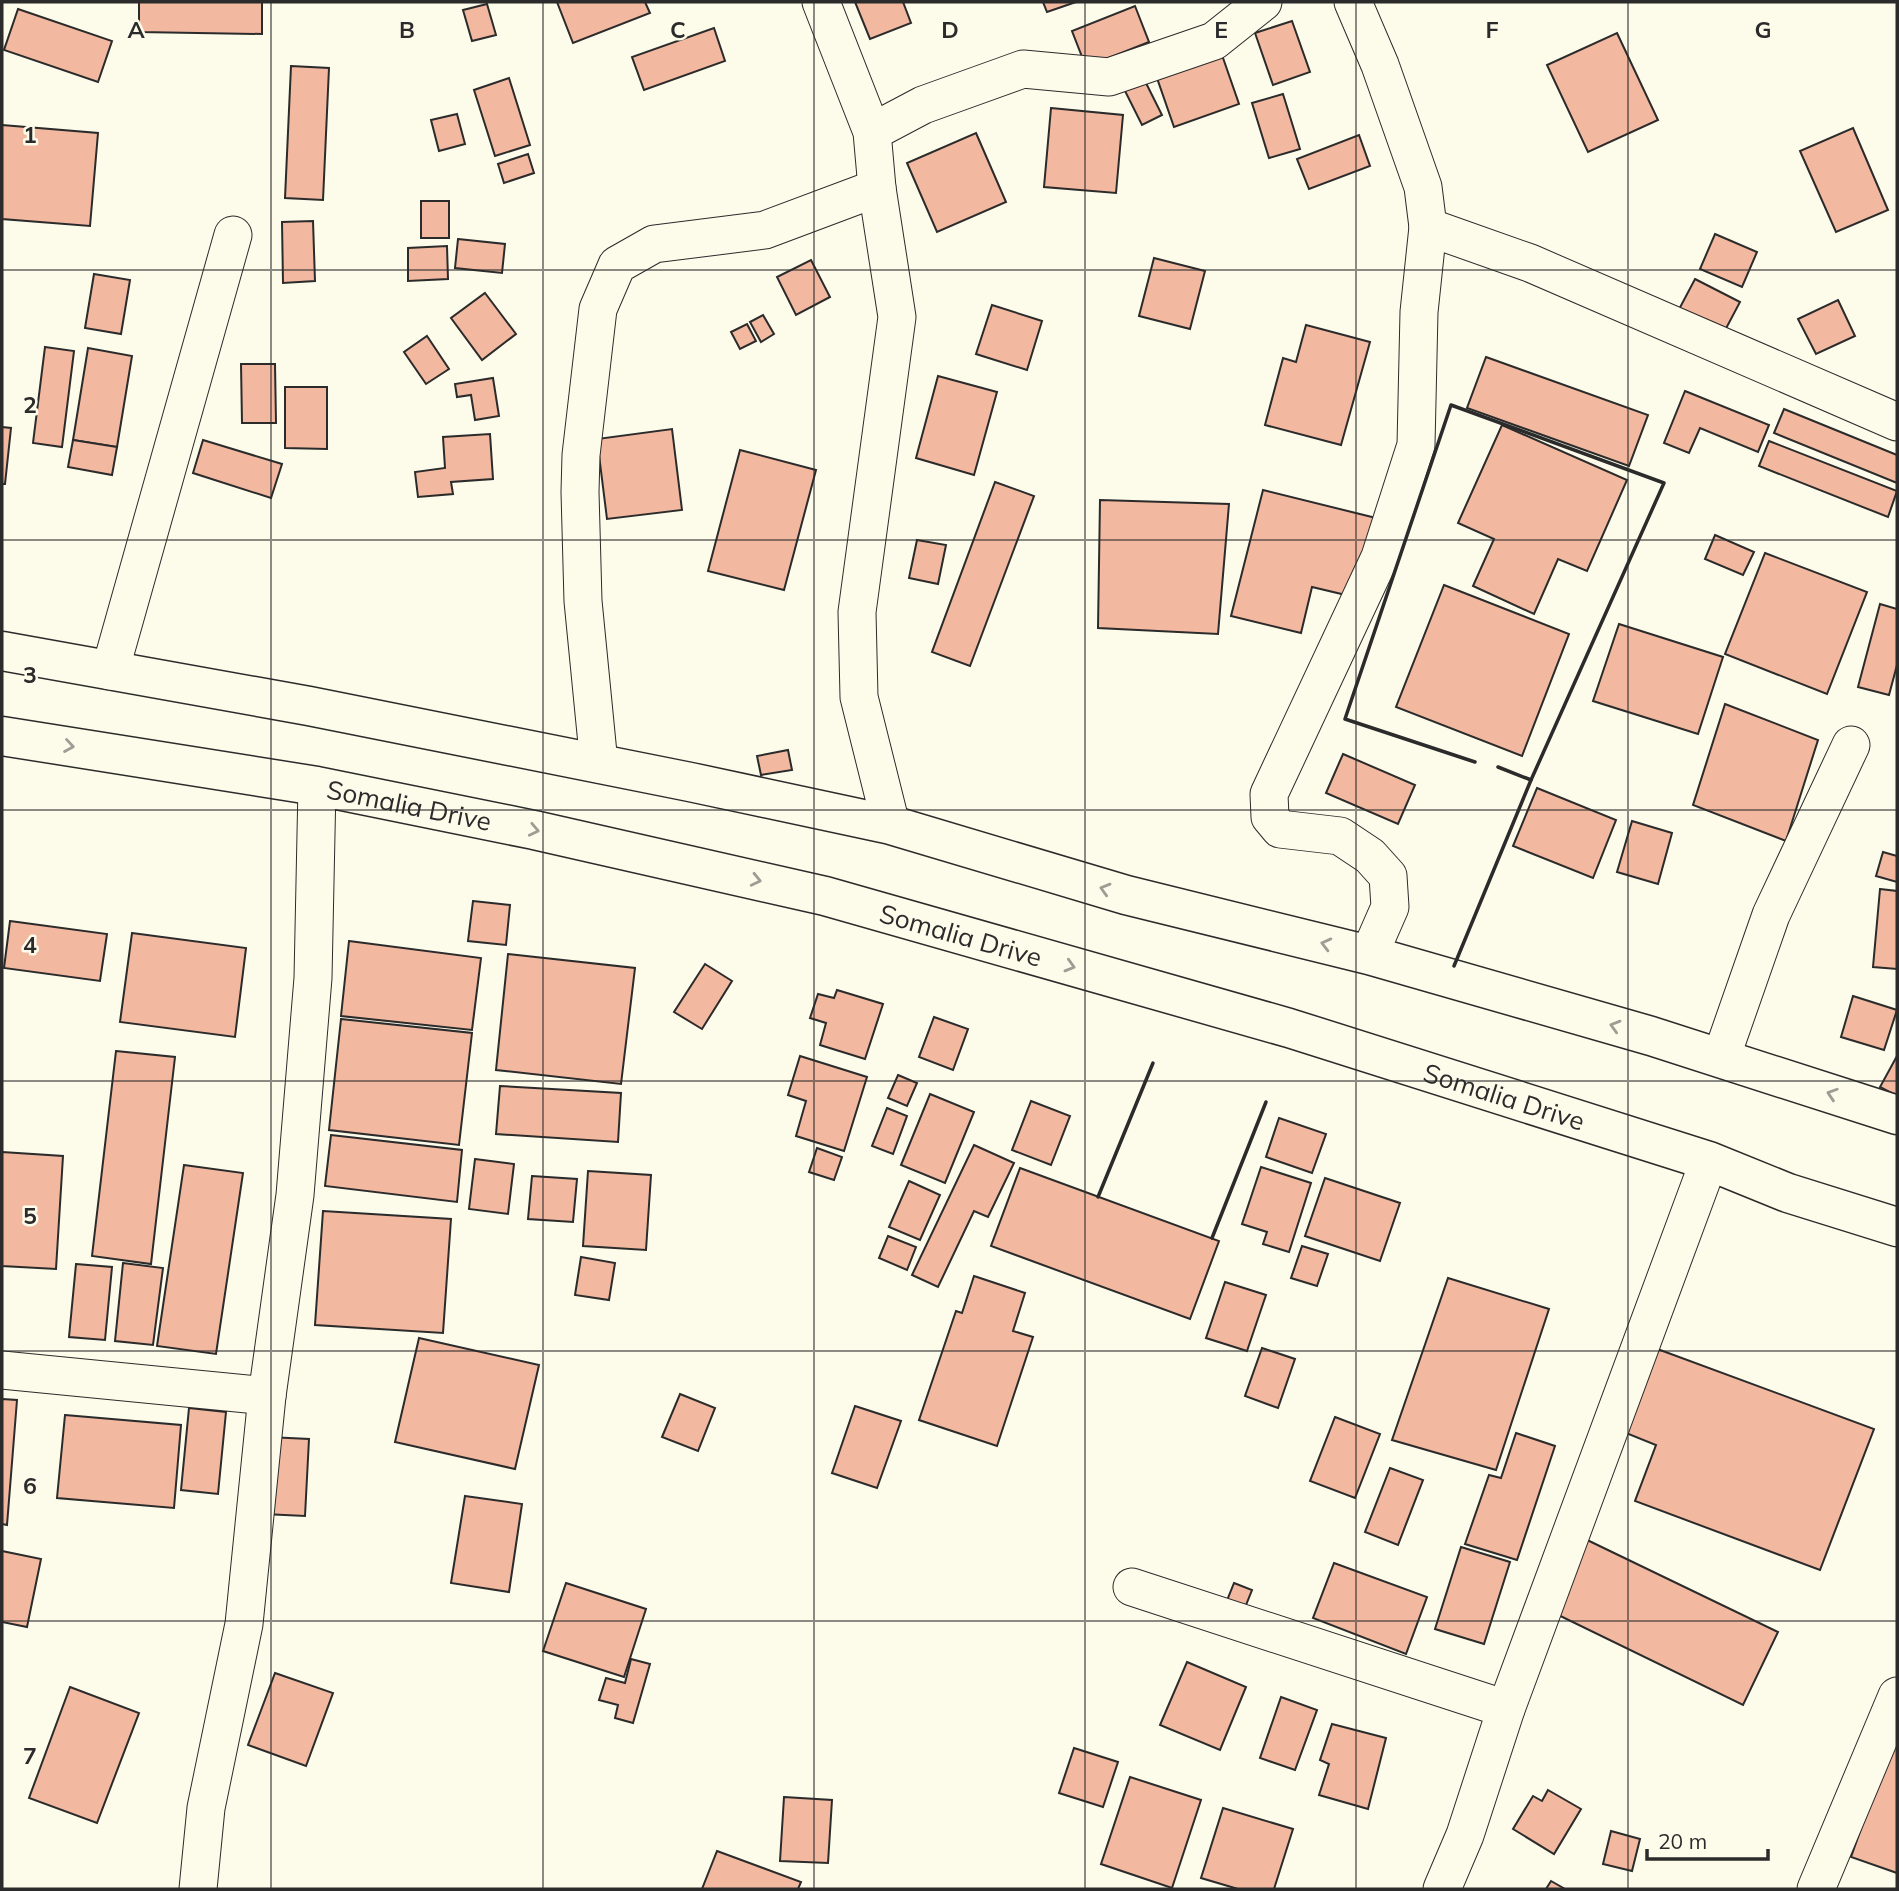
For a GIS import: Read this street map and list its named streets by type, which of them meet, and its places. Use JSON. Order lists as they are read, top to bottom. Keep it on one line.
{"streets":{"main road":["Somalia Drive"]},"scale_bar":"20 m","grid":{"columns":["A","B","C","D","E","F","G"],"rows":["1","2","3","4","5","6","7"]}}
